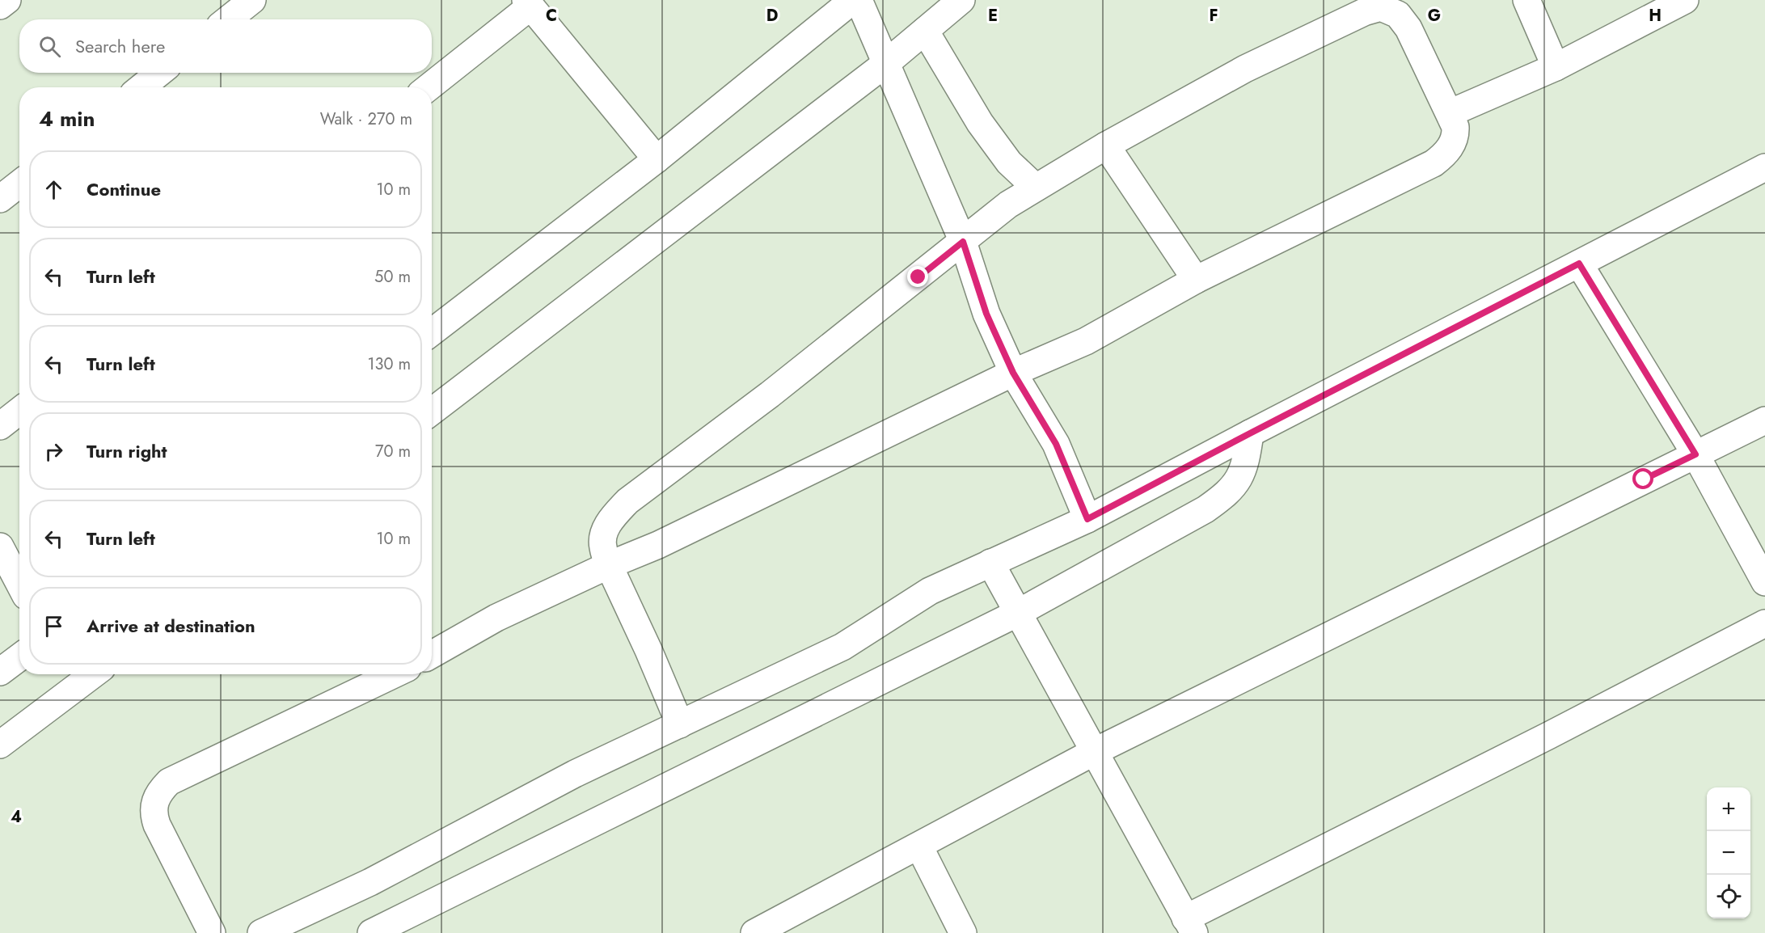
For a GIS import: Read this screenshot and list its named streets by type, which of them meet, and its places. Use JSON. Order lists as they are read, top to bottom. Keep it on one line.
{"page":{"search":"Search here","heading":["4 min","Walk · 270 m"],"list":[["Continue","10 m"],["Turn left","50 m"],["Turn left","130 m"],["Turn right","70 m"],["Turn left","10 m"],"Arrive at destination"],"map_buttons":["+","−"]},"grid":{"columns":["C","D","E","F","G","H"],"rows":["4"]}}
